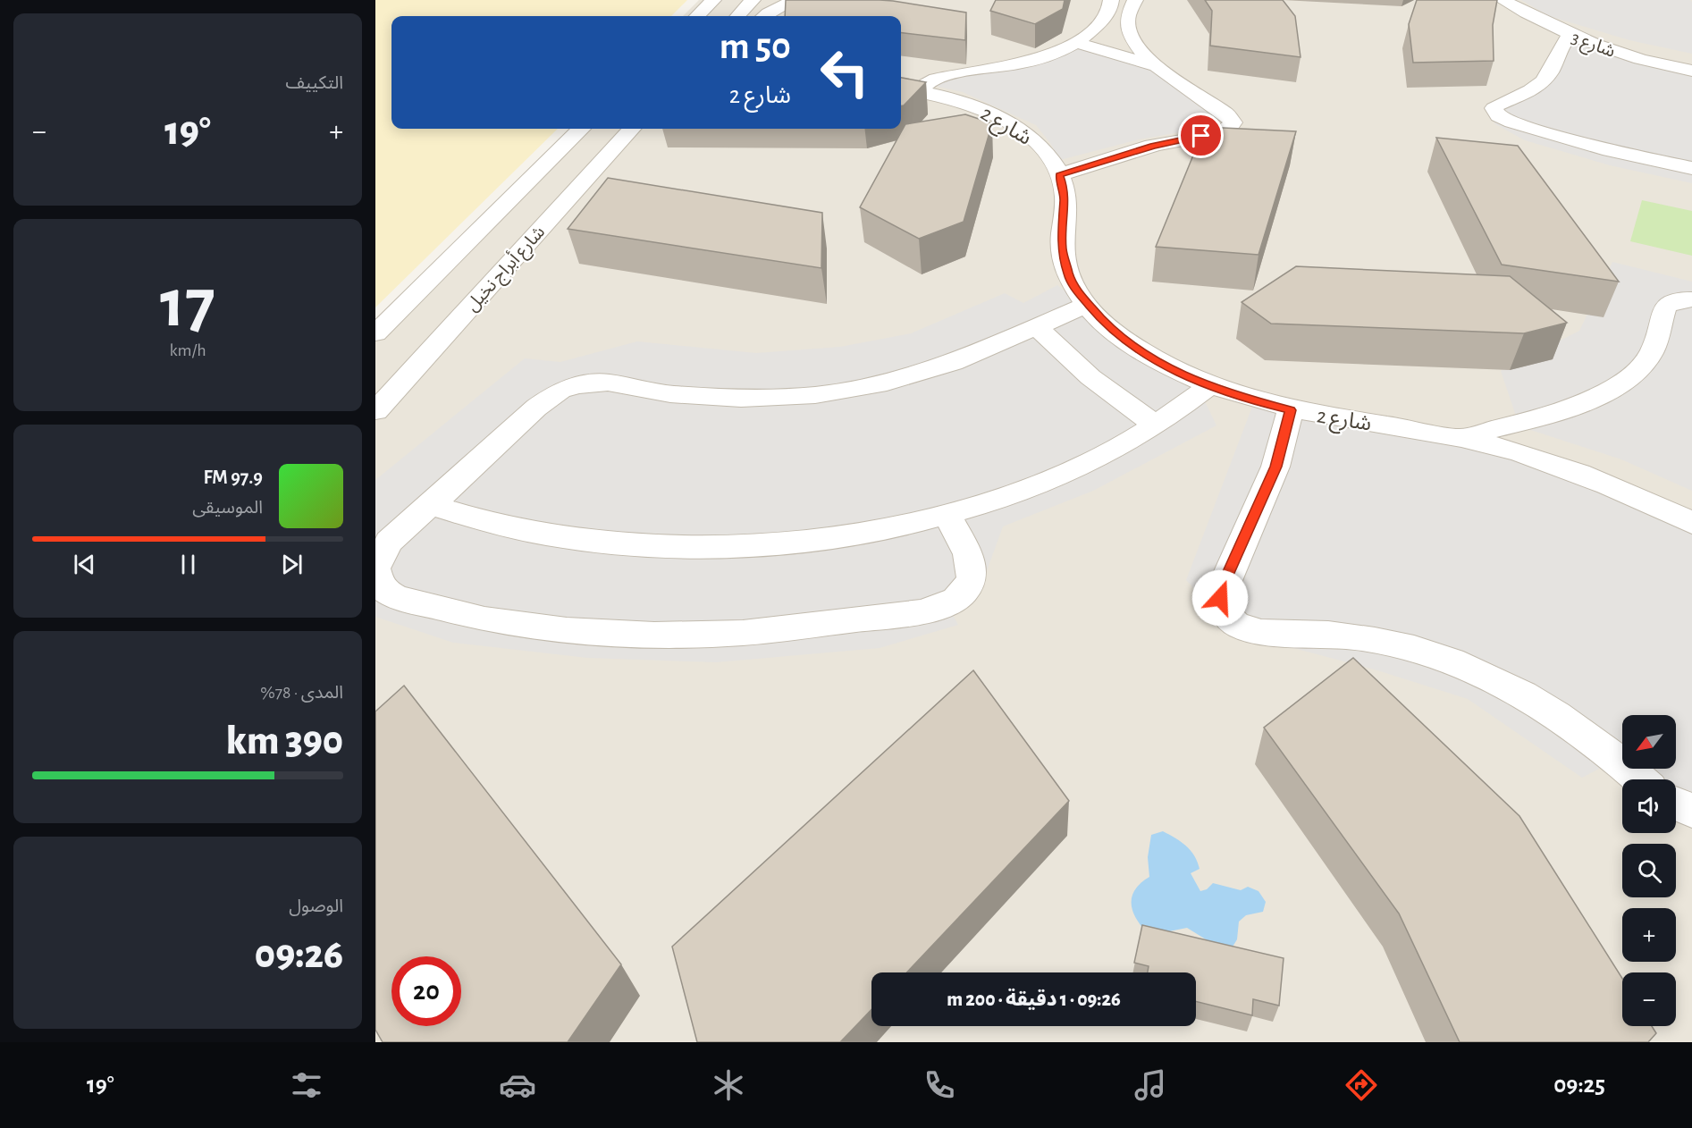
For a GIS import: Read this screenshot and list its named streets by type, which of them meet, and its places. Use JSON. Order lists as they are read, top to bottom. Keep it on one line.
{"streets":{"street":["شارع 3","شارع 2","شارع أبراج نخيل"]},"north":"bottom left","page":{"tile":["التكييف",["17","km/h"],["المدى · 78%","390 km"],["الوصول","09:26"]],"turn":["50 m","شارع 2"],"heat":["−","19°","+"],"song":["97.9 FM","الموسيقى"],"map_buttons":["+","−"],"limit":"20","trip":"09:26 · 1 دقيقة · 200 m","tabs":["09:25","19°"]}}
